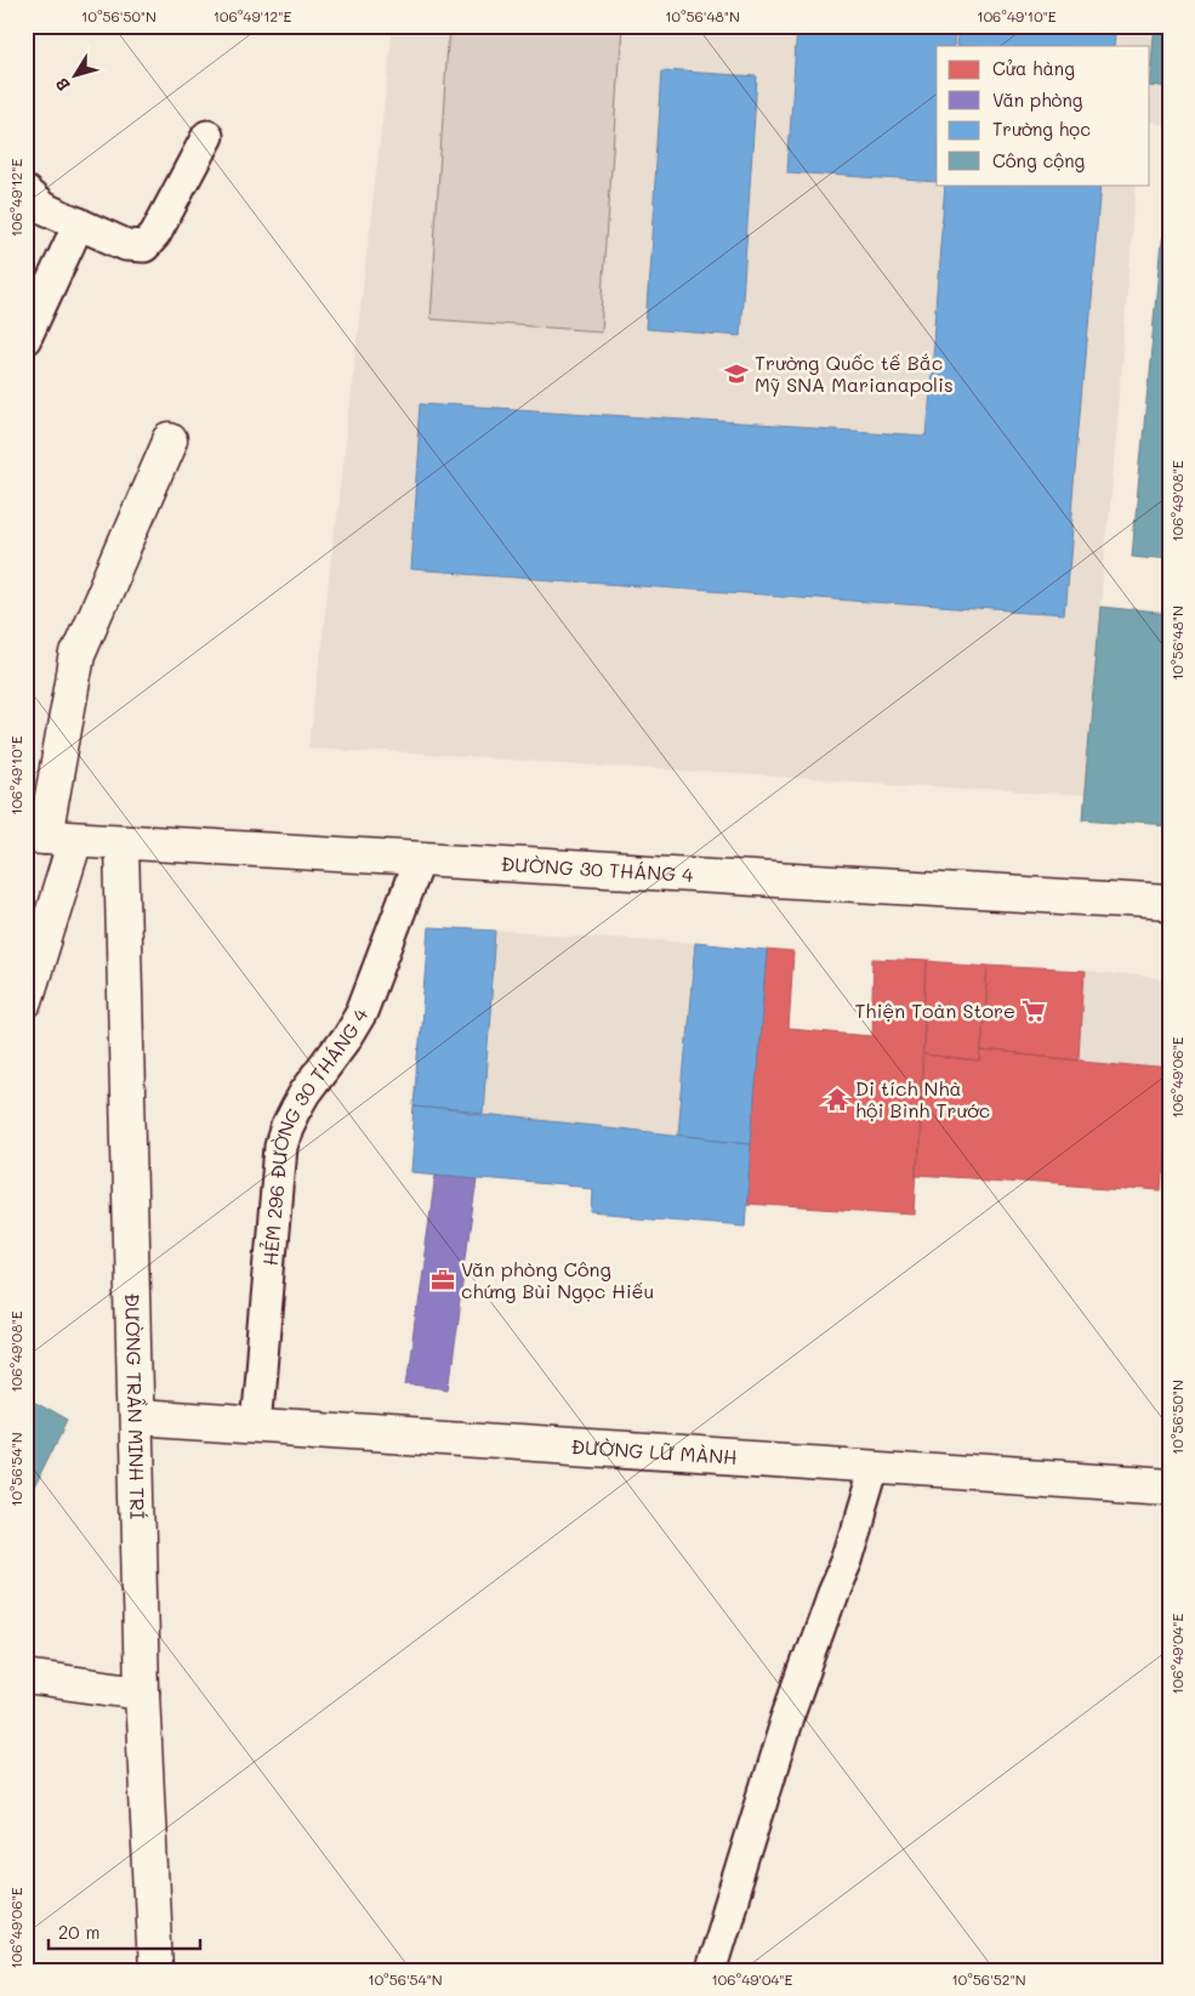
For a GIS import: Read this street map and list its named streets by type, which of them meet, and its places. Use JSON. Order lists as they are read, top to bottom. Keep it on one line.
{"streets":{"street":["ĐƯỜNG 30 THÁNG 4","ĐƯỜNG TRẦN MINH TRÍ","ĐƯỜNG LỮ MÀNH"],"lane":["HẺM 296 ĐƯỜNG 30 THÁNG 4"]},"crossings":[["ĐƯỜNG 30 THÁNG 4","HẺM 296 ĐƯỜNG 30 THÁNG 4"],["ĐƯỜNG 30 THÁNG 4","ĐƯỜNG TRẦN MINH TRÍ"],["HẺM 296 ĐƯỜNG 30 THÁNG 4","ĐƯỜNG LỮ MÀNH"],["ĐƯỜNG TRẦN MINH TRÍ","ĐƯỜNG LỮ MÀNH"]],"places":{"school or university":["Trường Quốc tế Bắc Mỹ SNA Marianapolis"],"supermarket":["Thiện Toàn Store"],"temple":["Di tích Nhà hội Bình Trước"],"office":["Văn phòng Công chứng Bùi Ngọc Hiếu"]},"legend":["Cửa hàng","Văn phòng","Trường học","Công cộng"],"scale_bar":"20 m","north":"bottom left","coordinates":["10°56'50\"N","106°49'12\"E","10°56'48\"N","106°49'10\"E","106°49'08\"E","106°49'06\"E","10°56'54\"N","106°49'04\"E","10°56'52\"N"]}
